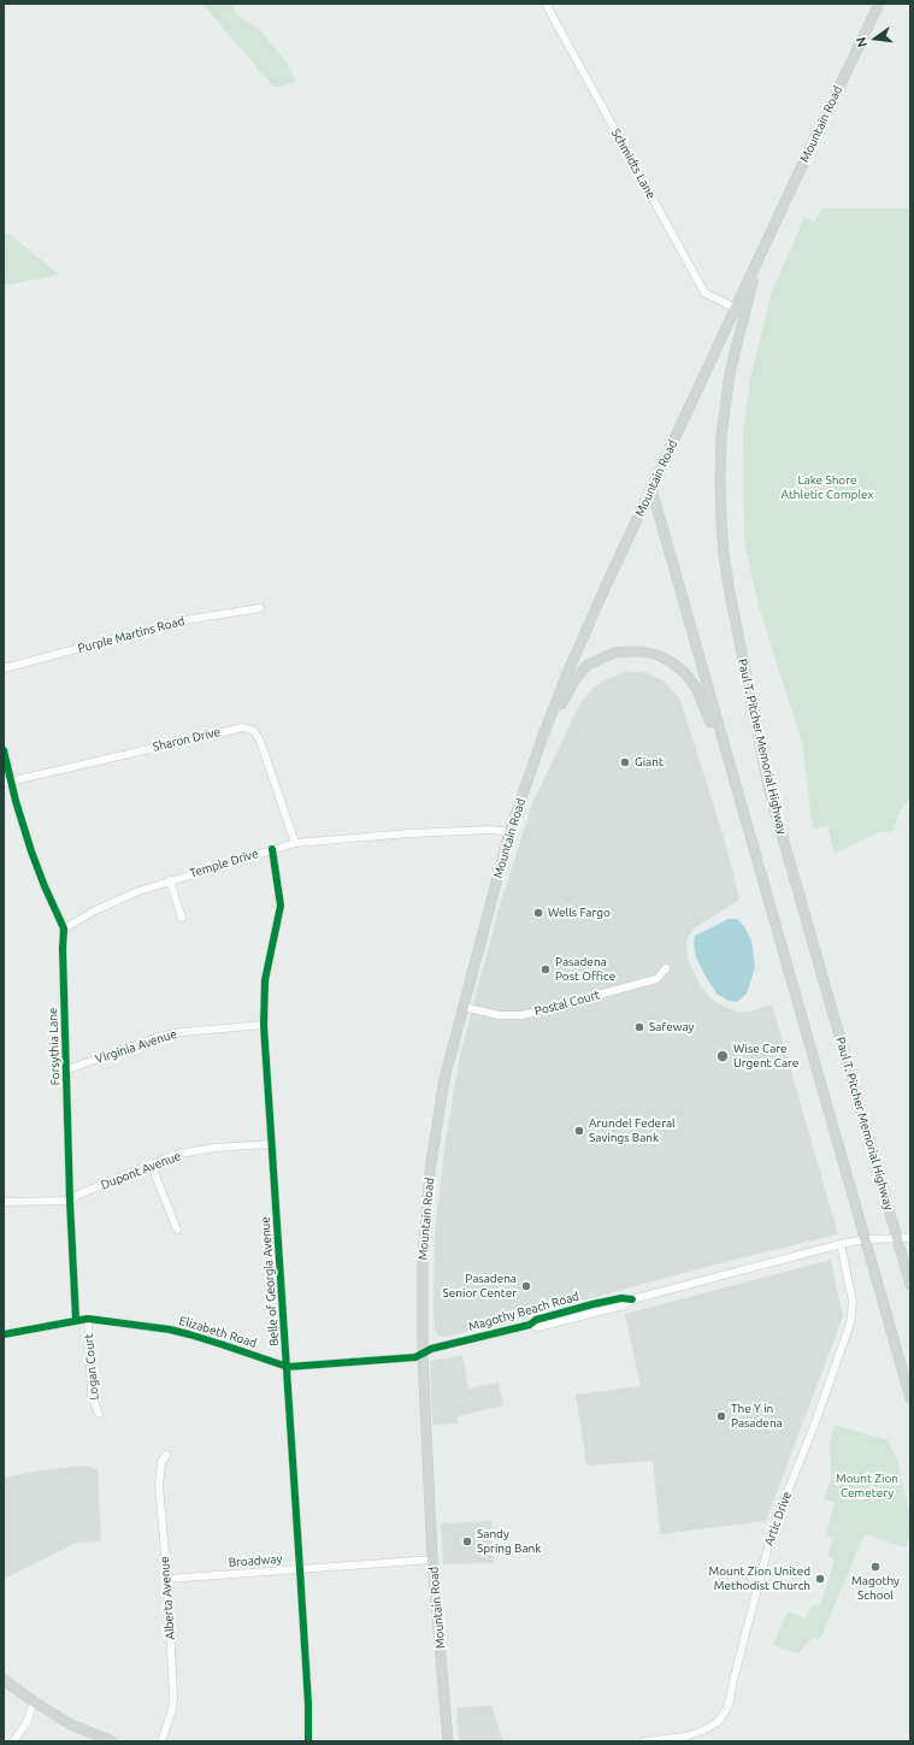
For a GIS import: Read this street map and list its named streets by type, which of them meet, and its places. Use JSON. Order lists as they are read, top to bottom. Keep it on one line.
{"streets":{"main road":["Mountain Road","Paul T. Pitcher Memorial Highway"],"street":["Schmidts Lane","Purple Martins Road","Sharon Drive","Temple Drive","Postal Court","Forsythia Lane","Virginia Avenue","Dupont Avenue","Belle of Georgia Avenue","Magothy Beach Road","Elizabeth Road","Logan Court","Artic Drive","Broadway","Alberta Avenue"]},"crossings":[["Mountain Road","Schmidts Lane"],["Mountain Road","Paul T. Pitcher Memorial Highway"],["Mountain Road","Temple Drive"],["Mountain Road","Postal Court"],["Mountain Road","Magothy Beach Road"],["Mountain Road","Elizabeth Road"],["Mountain Road","Broadway"],["Sharon Drive","Temple Drive"],["Sharon Drive","Forsythia Lane"],["Paul T. Pitcher Memorial Highway","Magothy Beach Road"],["Temple Drive","Forsythia Lane"],["Temple Drive","Belle of Georgia Avenue"],["Forsythia Lane","Virginia Avenue"],["Forsythia Lane","Dupont Avenue"],["Forsythia Lane","Elizabeth Road"],["Virginia Avenue","Belle of Georgia Avenue"],["Dupont Avenue","Belle of Georgia Avenue"],["Belle of Georgia Avenue","Elizabeth Road"],["Belle of Georgia Avenue","Broadway"],["Magothy Beach Road","Elizabeth Road"],["Magothy Beach Road","Artic Drive"],["Elizabeth Road","Logan Court"],["Broadway","Alberta Avenue"]],"parks":["Lake Shore Athletic Complex","Mount Zion Cemetery"],"places":["Giant","Wells Fargo","Pasadena Post Office","Safeway","Wise Care Urgent Care","Arundel Federal Savings Bank","Pasadena Senior Center","The Y in Pasadena","Sandy Spring Bank","Magothy School","Mount Zion United Methodist Church"],"north":"left"}
